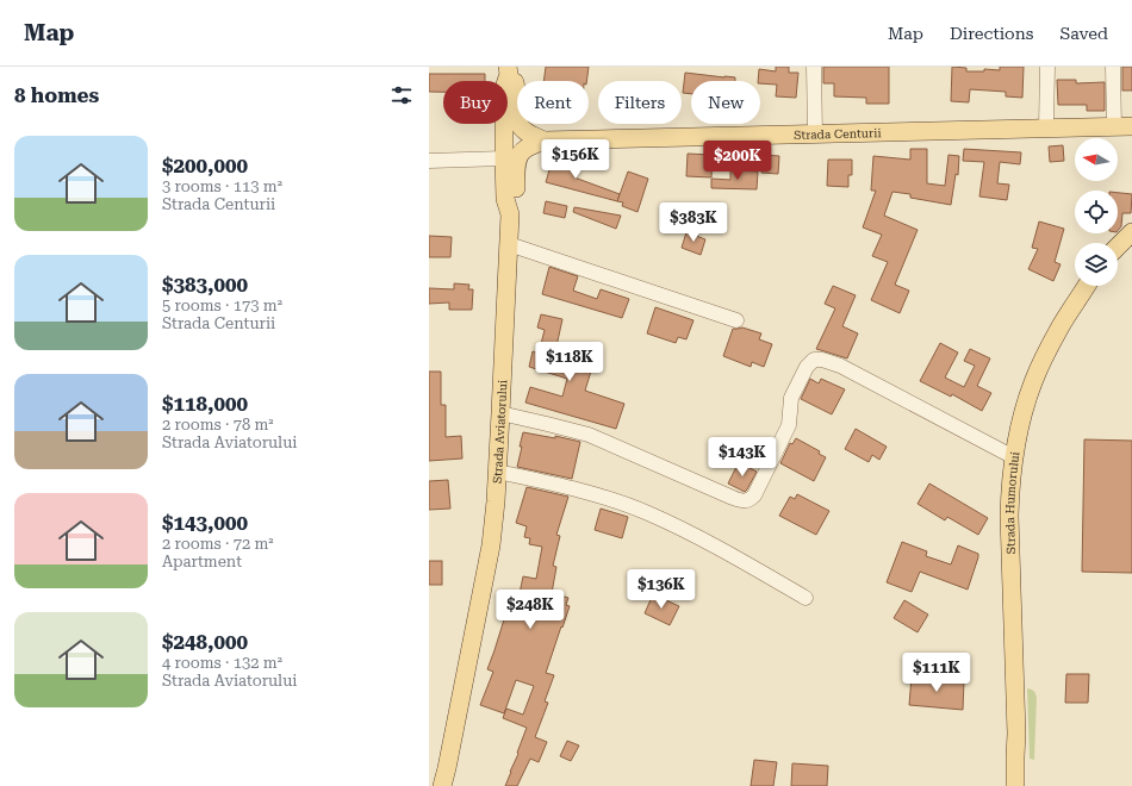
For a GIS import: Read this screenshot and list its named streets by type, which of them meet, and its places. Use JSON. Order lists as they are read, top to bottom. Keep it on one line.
{"streets":{"main road":["Strada Centurii","Strada Aviatorului","Strada Humorului"]},"crossings":[["Strada Centurii","Strada Aviatorului"]],"north":"left","page":{"header":"Map","nav":["Map","Directions","Saved"],"heading":"8 homes","chip":["Buy","Rent","Filters","New"],"list":[{"name":"$200,000","note":"3 rooms · 113 m² · Strada Centurii"},{"name":"$383,000","note":"5 rooms · 173 m² · Strada Centurii"},{"name":"$118,000","note":"2 rooms · 78 m² · Strada Aviatorului"},{"name":"$143,000","note":"2 rooms · 72 m² · Apartment"},{"name":"$248,000","note":"4 rooms · 132 m² · Strada Aviatorului"}],"price":["$156K","$200K","$383K","$118K","$143K","$136K","$248K","$111K"]}}
